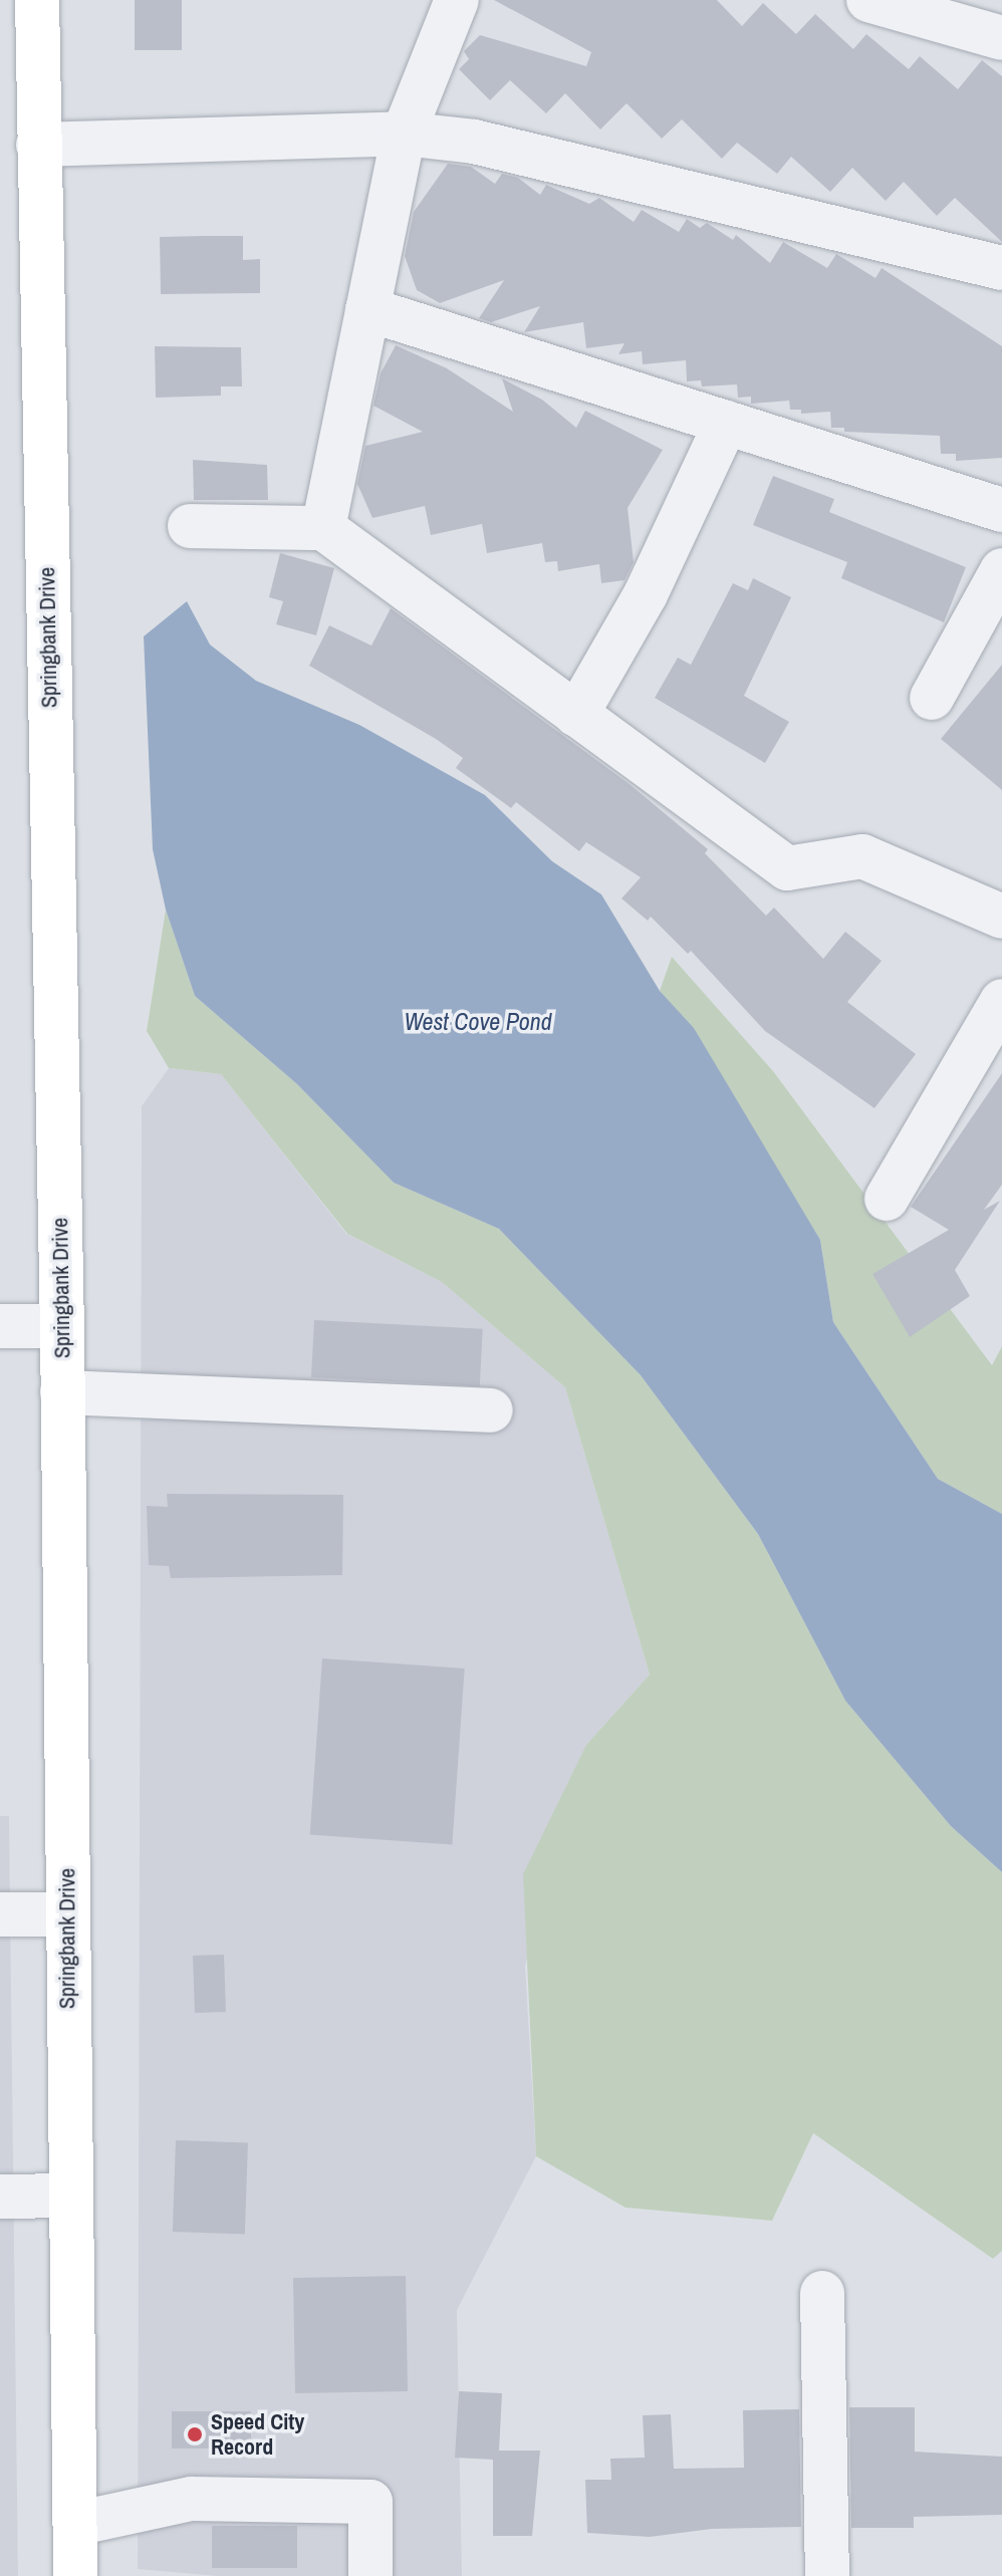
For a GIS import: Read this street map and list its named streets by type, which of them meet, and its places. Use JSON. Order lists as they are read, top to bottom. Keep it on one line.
{"streets":{"main road":["Springbank Drive"]},"water":["West Cove Pond"],"places":["Speed City Record"]}
